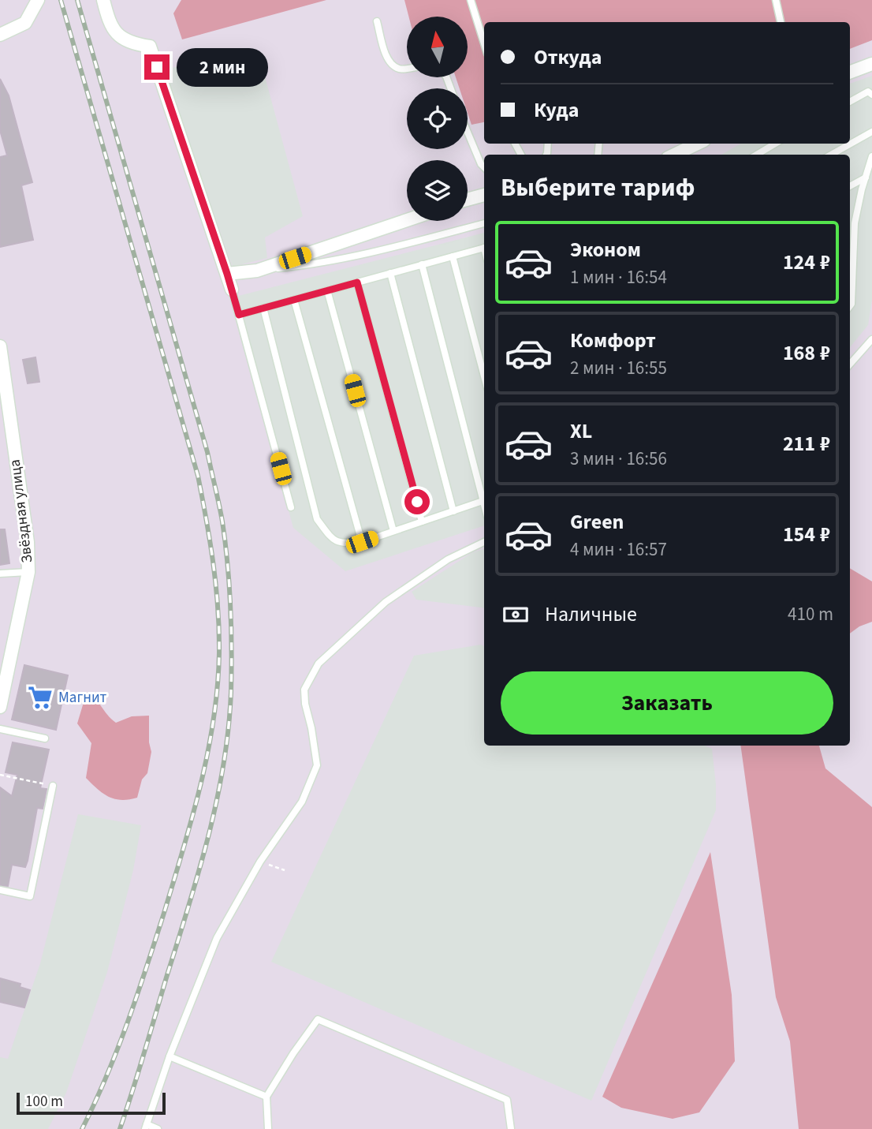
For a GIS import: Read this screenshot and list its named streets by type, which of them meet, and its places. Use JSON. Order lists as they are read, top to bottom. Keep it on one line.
{"streets":{"street":["Звёздная улица"]},"places":{"supermarket":["Магнит"]},"scale_bar":"100 m","north":"top","page":{"banner":["Откуда","Куда"],"bubble":"2 мин","heading":"Выберите тариф","list":[{"name":"Эконом","note":"1 мин · 16:54","value":"124 ₽"},{"name":"Комфорт","note":"2 мин · 16:55","value":"168 ₽"},{"name":"XL","note":"3 мин · 16:56","value":"211 ₽"},{"name":"Green","note":"4 мин · 16:57","value":"154 ₽"}],"pay":["Наличные","410 m"],"buttons":"Заказать","scale":"100 m"}}
